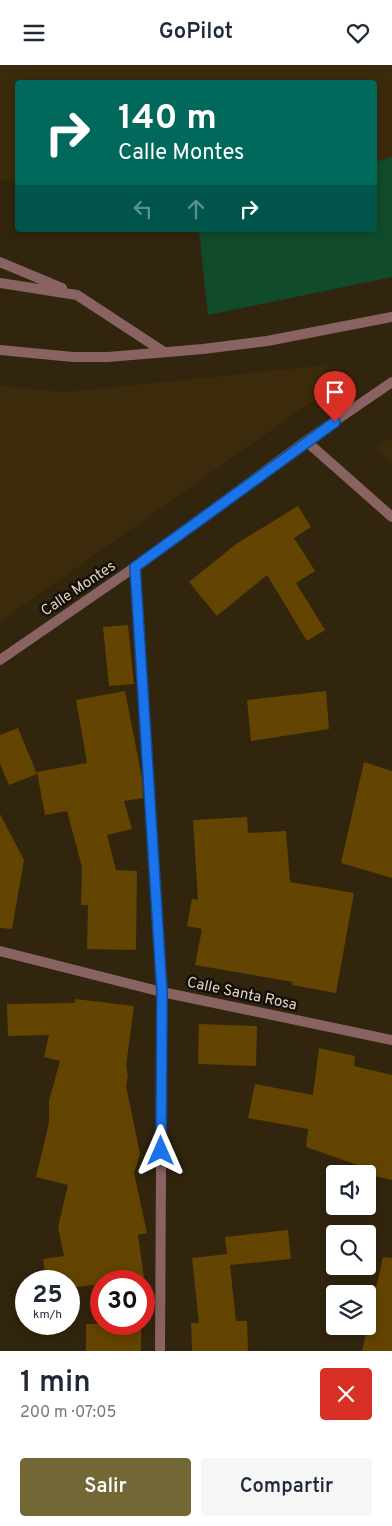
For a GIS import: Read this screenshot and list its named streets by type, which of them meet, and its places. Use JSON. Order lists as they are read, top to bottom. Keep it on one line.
{"streets":{"street":["Calle Montes","Calle Santa Rosa"]},"page":{"header":"GoPilot","turn":["140 m","Calle Montes"],"speed":"25 km/h","limit":"30","heading":["1 min","200 m · 07:05"],"buttons":["Salir","Compartir"]}}
